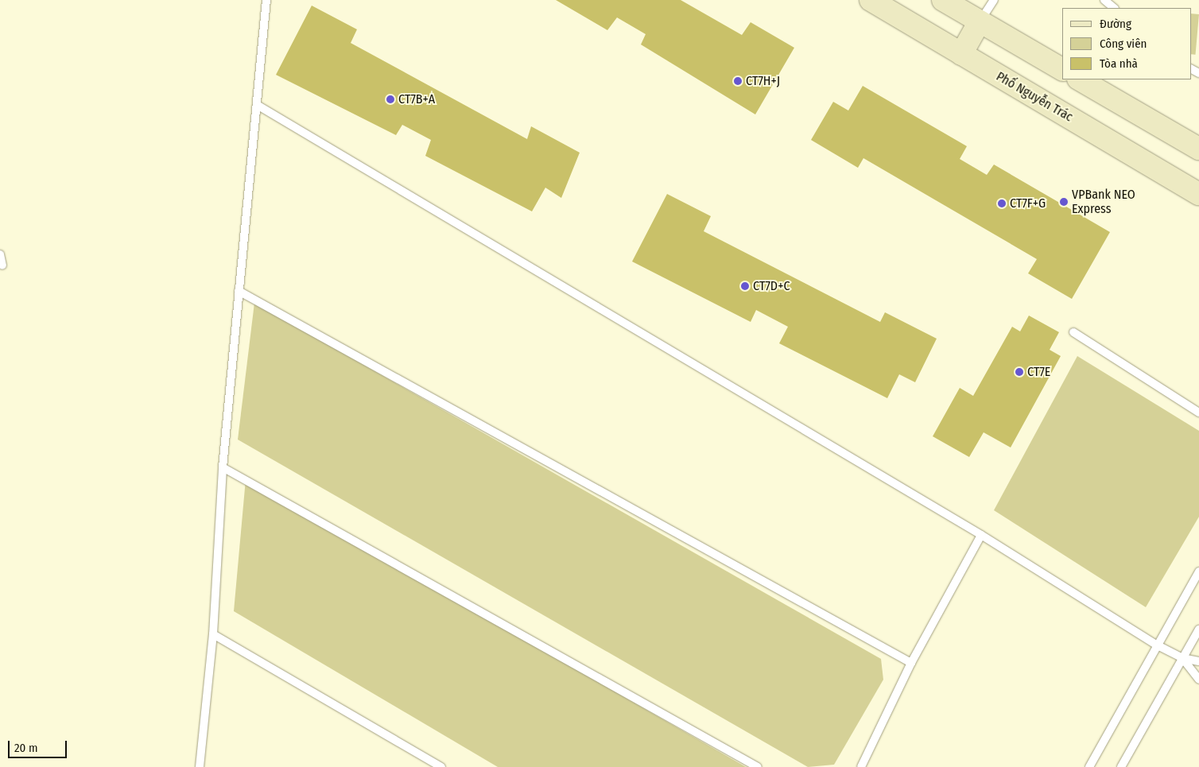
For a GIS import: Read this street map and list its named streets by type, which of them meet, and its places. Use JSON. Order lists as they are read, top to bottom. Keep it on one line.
{"streets":{"main road":["Phố Nguyễn Trác"]},"places":["CT7H+J","CT7B+A","VPBank NEO Express","CT7F+G","CT7D+C","CT7E"],"legend":["Đường","Công viên","Tòa nhà"],"scale_bar":"20 m"}
